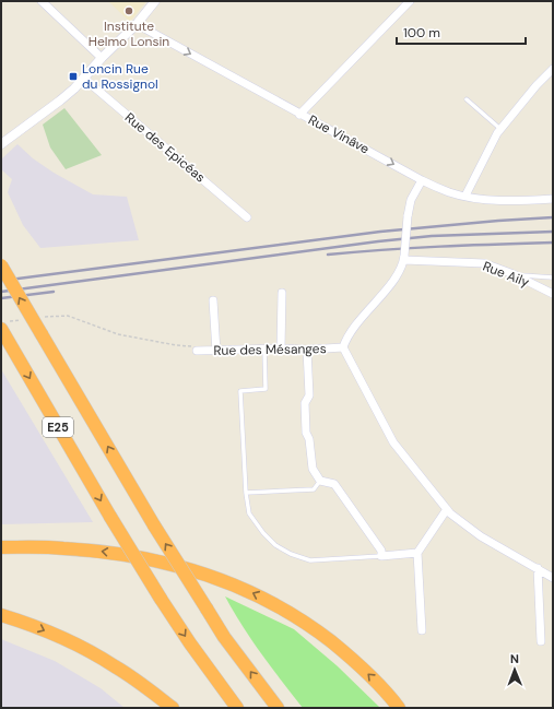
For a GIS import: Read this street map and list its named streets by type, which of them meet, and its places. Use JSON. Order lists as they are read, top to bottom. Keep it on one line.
{"streets":{"highway":["E25"],"street":["Rue Vinâve","Rue des Epicéas","Rue Aily","Rue des Mésanges"]},"one_way":["Rue Vinâve"],"places":{"other":["Institute Helmo Lonsin"],"transit":["Loncin Rue du Rossignol"]},"scale_bar":"100 m","north":"top"}
